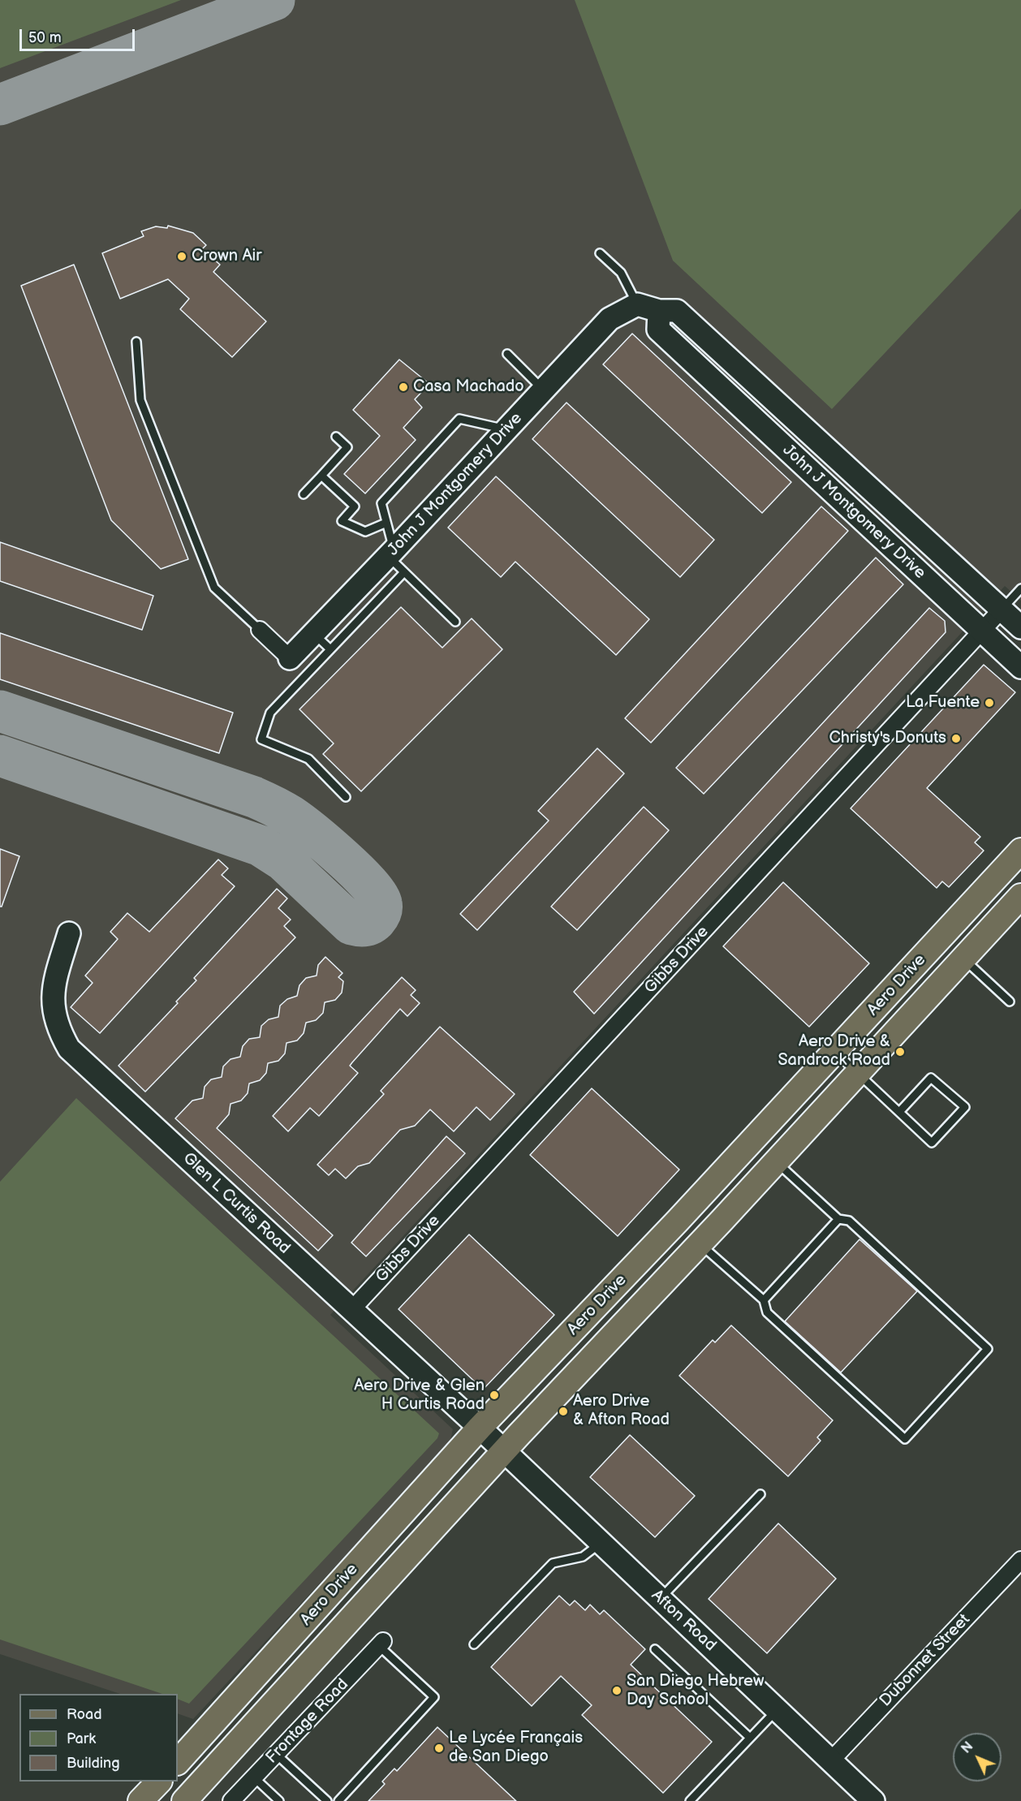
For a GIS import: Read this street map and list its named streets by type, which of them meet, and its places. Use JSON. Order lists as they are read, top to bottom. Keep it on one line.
{"streets":{"main road":["Aero Drive"],"street":["John J Montgomery Drive","Gibbs Drive","Glen L Curtis Road","Afton Road","Dubonnet Street","Frontage Road"]},"crossings":[["John J Montgomery Drive","Gibbs Drive"],["Gibbs Drive","Glen L Curtis Road"],["Aero Drive","Glen L Curtis Road"],["Aero Drive","Afton Road"],["Glen L Curtis Road","Afton Road"],["Afton Road","Dubonnet Street"]],"places":["Crown Air","Casa Machado","La Fuente","Christy's Donuts","Aero Drive & Sandrock Road","Aero Drive & Glen H Curtis Road","Aero Drive & Afton Road","San Diego Hebrew Day School","Le Lycée Français de San Diego"],"legend":["Road","Park","Building"],"scale_bar":"50 m","north":"top left"}
